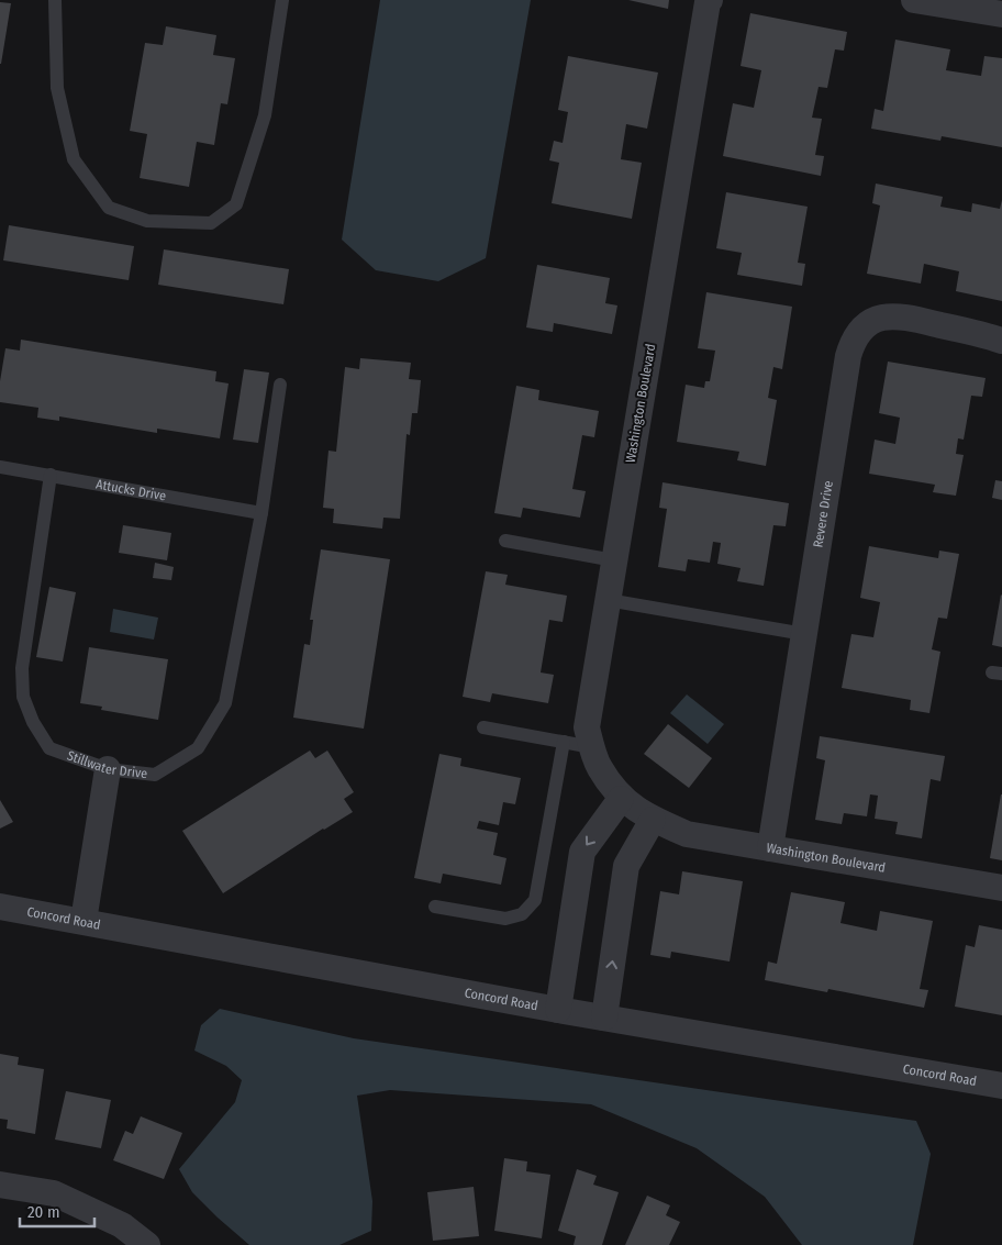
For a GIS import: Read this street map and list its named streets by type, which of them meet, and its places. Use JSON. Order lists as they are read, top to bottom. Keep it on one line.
{"streets":{"street":["Washington Boulevard","Revere Drive","Concord Road"],"lane":["Attucks Drive","Stillwater Drive"]},"crossings":[["Washington Boulevard","Revere Drive"],["Attucks Drive","Stillwater Drive"]],"scale_bar":"20 m"}
